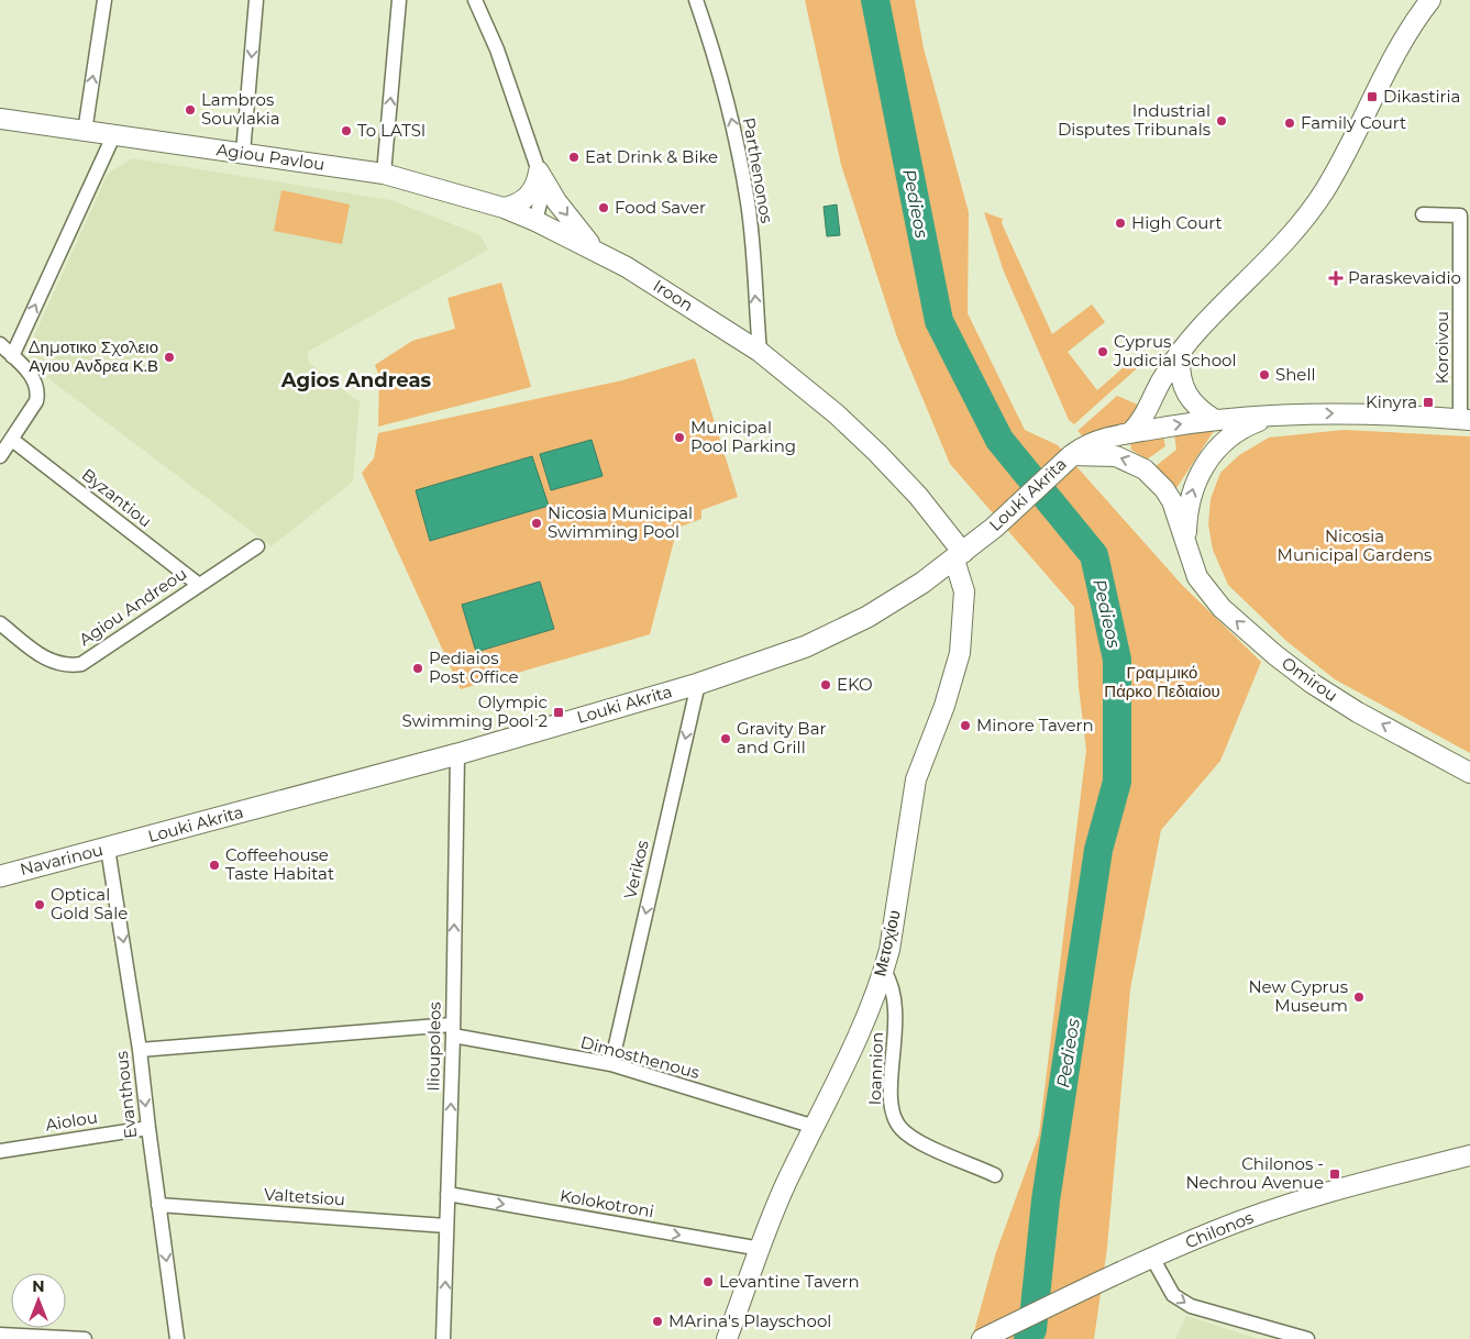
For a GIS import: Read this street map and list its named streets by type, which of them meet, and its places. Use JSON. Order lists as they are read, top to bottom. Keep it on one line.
{"streets":{"main road":["Agiou Pavlou","Iroon","Louki Akrita","Omirou","Navarinou","Μετοχίου","Chilonos"],"street":["Parthenonos","Koroivou","Byzantiou","Agiou Andreou","Verikos","Ilioupoleos","Dimosthenous","Ioannion","Evanthous","Aiolou","Valtetsiou","Kolokotroni"]},"crossings":[["Agiou Pavlou","Iroon"],["Parthenonos","Iroon"],["Iroon","Louki Akrita"],["Iroon","Μετοχίου"],["Louki Akrita","Omirou"],["Louki Akrita","Navarinou"],["Louki Akrita","Verikos"],["Louki Akrita","Μετοχίου"],["Louki Akrita","Ilioupoleos"],["Louki Akrita","Evanthous"],["Byzantiou","Agiou Andreou"],["Navarinou","Evanthous"],["Verikos","Dimosthenous"],["Μετοχίου","Dimosthenous"],["Μετοχίου","Ioannion"],["Μετοχίου","Kolokotroni"],["Ilioupoleos","Dimosthenous"],["Ilioupoleos","Valtetsiou"],["Ilioupoleos","Kolokotroni"],["Dimosthenous","Evanthous"],["Evanthous","Aiolou"],["Evanthous","Valtetsiou"]],"one_way":["Parthenonos","Verikos","Ilioupoleos","Evanthous","Kolokotroni"],"districts":["Agios Andreas"],"water":["Pedieos"],"parks":["Nicosia Municipal Gardens","Γραμμικό Πάρκο Πεδιαίου"],"places":{"transit":["Dikastiria","Kinyra","Olympic Swimming Pool 2","Chilonos - Nechrou Avenue"],"other":["Lambros Souvlakia","Industrial Disputes Tribunals","Family Court","To LATSI","Eat Drink & Bike","Food Saver","High Court","Cyprus Judicial School","Δημοτικο Σχολειο Αγιου Ανδρεα Κ.Β","Shell","Municipal Pool Parking","Nicosia Municipal Swimming Pool","Pediaios Post Office","EKO","Minore Tavern","Gravity Bar and Grill","Coffeehouse Taste Habitat","Optical Gold Sale","New Cyprus Museum","Levantine Tavern","MArina's Playschool"],"health":["Paraskevaidio"]},"north":"top"}
